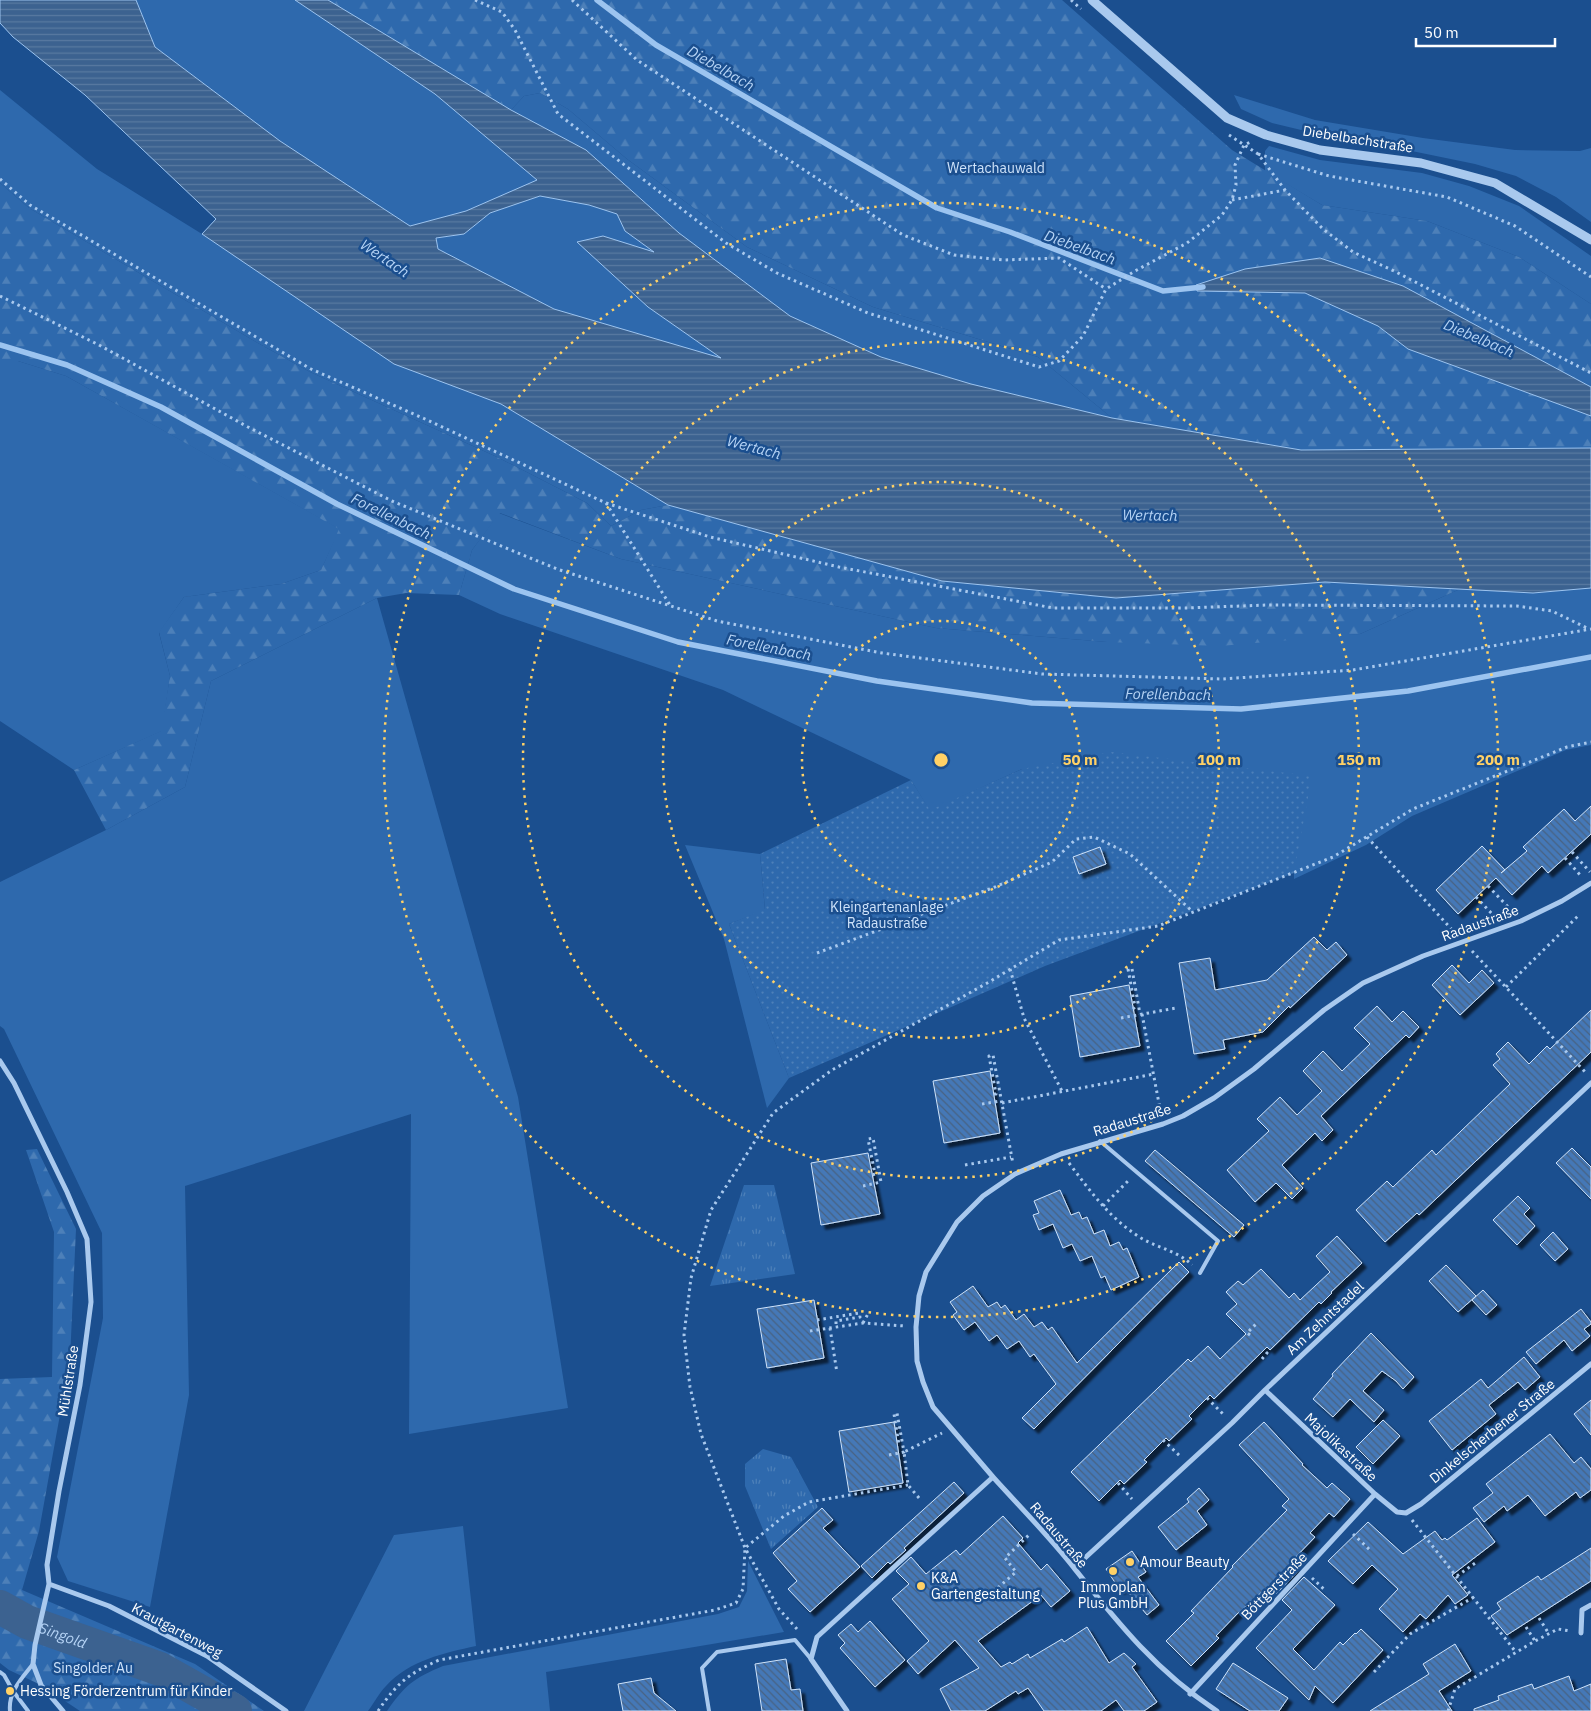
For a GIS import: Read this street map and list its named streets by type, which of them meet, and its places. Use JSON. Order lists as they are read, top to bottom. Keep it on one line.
{"streets":{"street":["Diebelbachstraße","Radaustraße","Am Zehntstadel","Mühlstraße","Dinkelscherbener Straße","Majolikastraße","Böttgerstraße","Krautgartenweg"]},"crossings":[["Radaustraße","Am Zehntstadel"],["Radaustraße","Böttgerstraße"],["Am Zehntstadel","Majolikastraße"],["Mühlstraße","Krautgartenweg"],["Dinkelscherbener Straße","Majolikastraße"],["Majolikastraße","Böttgerstraße"]],"water":["Diebelbach","Wertach","Forellenbach","Singold"],"parks":["Wertachauwald","Kleingartenanlage Radaustraße","Singolder Au"],"places":["Amour Beauty","Immoplan Plus GmbH","K&A Gartengestaltung","Hessing Förderzentrum für Kinder"],"scale_bar":"50 m","rings":["50 m","100 m","150 m","200 m"]}
